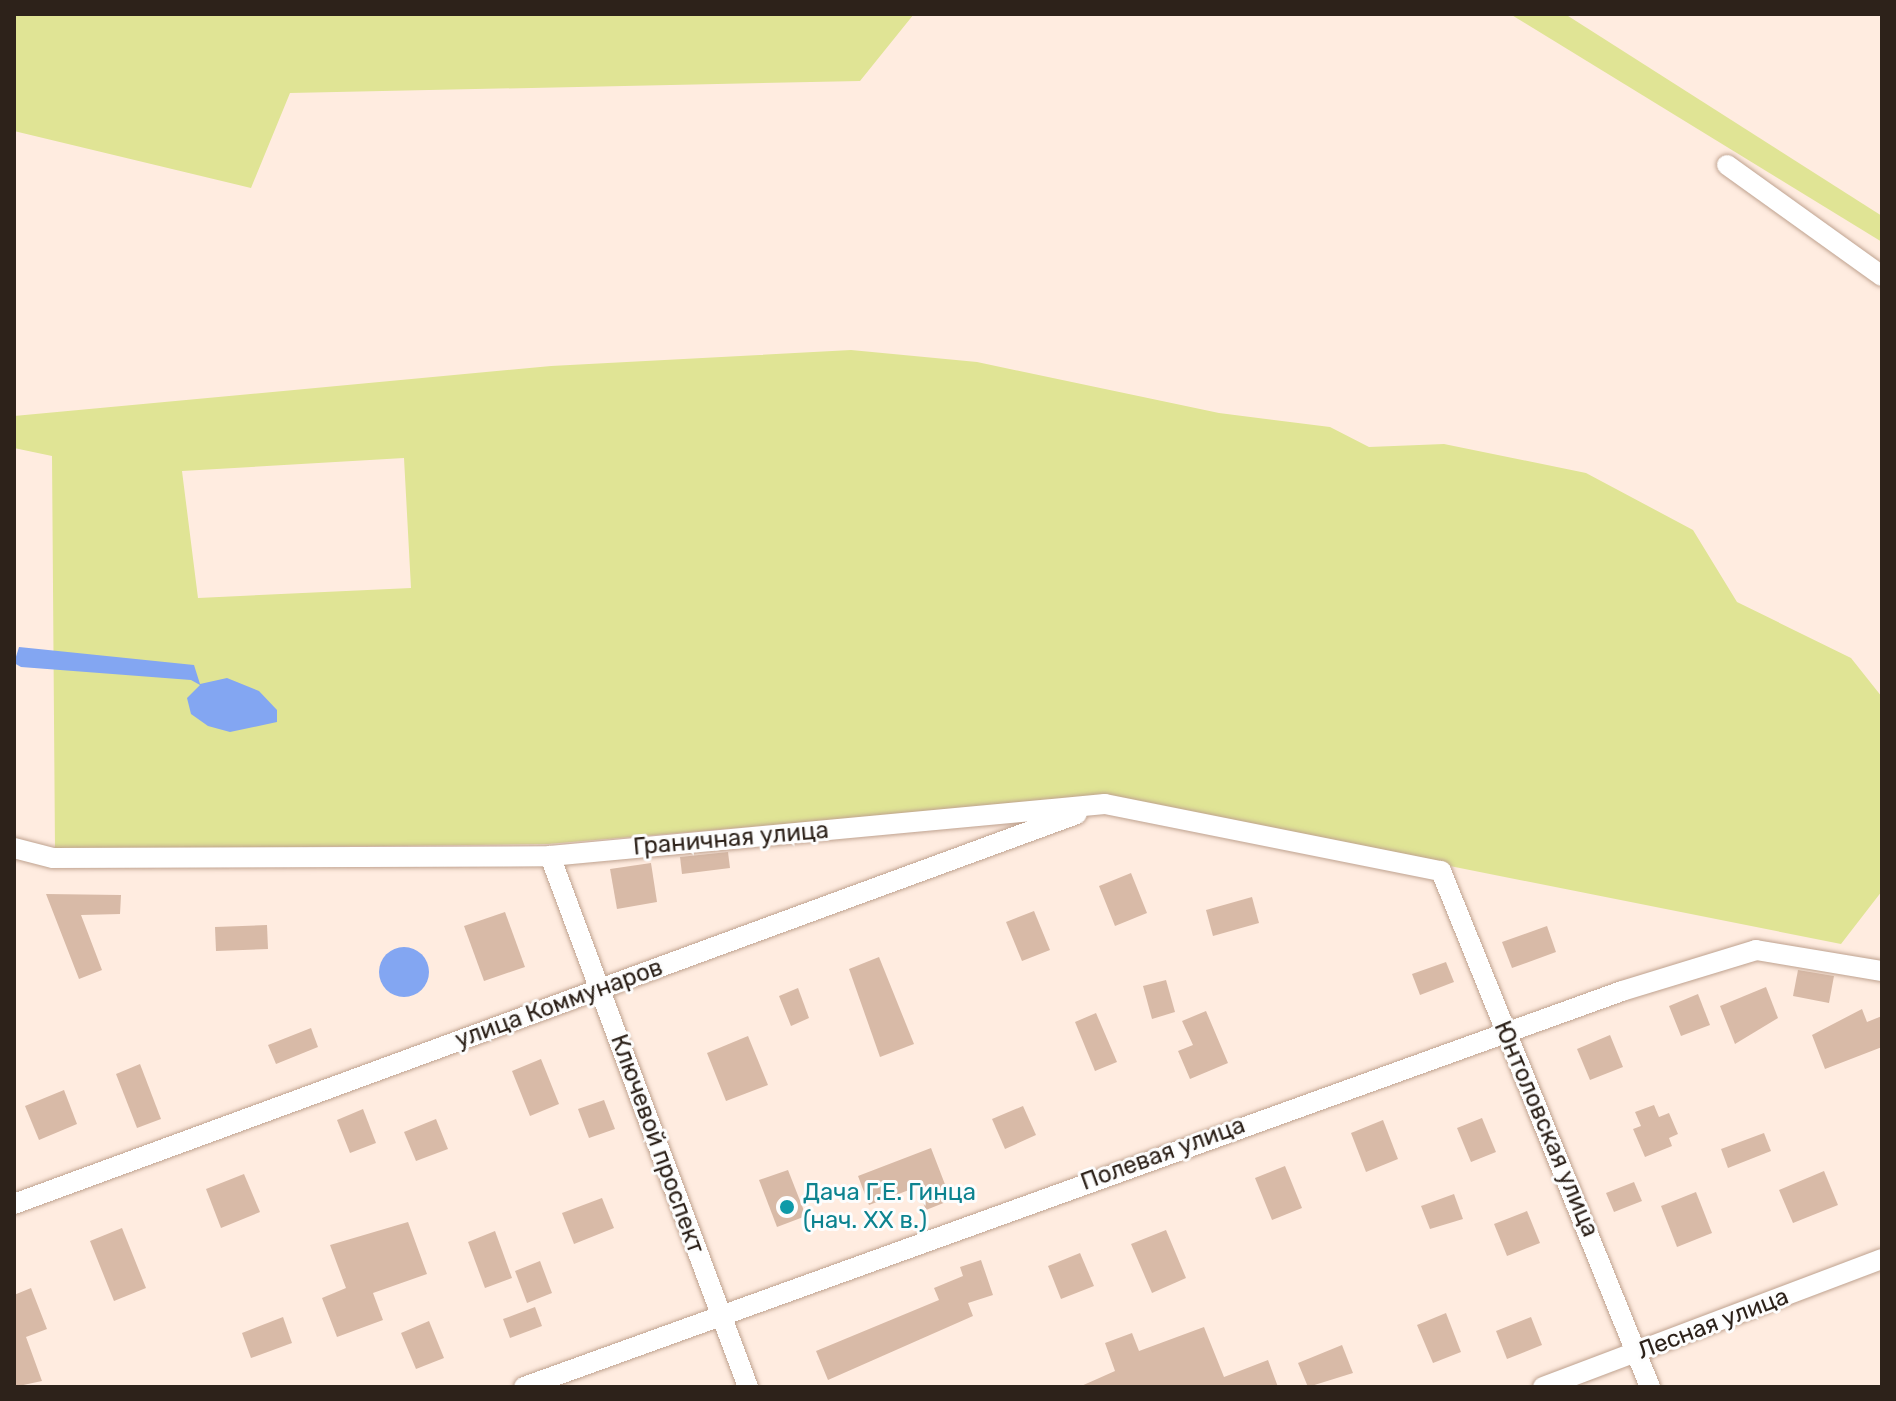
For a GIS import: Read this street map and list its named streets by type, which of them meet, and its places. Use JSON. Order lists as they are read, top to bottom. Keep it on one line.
{"streets":{"street":["Граничная улица","улица Коммунаров","Юнтоловская улица","Ключевой проспект","Полевая улица","Лесная улица"]},"crossings":[["Граничная улица","улица Коммунаров"],["Граничная улица","Юнтоловская улица"],["Граничная улица","Ключевой проспект"],["улица Коммунаров","Ключевой проспект"],["Юнтоловская улица","Полевая улица"],["Юнтоловская улица","Лесная улица"],["Ключевой проспект","Полевая улица"]],"places":["Дача Г.Е. Гинца (нач. XX в.)"]}
